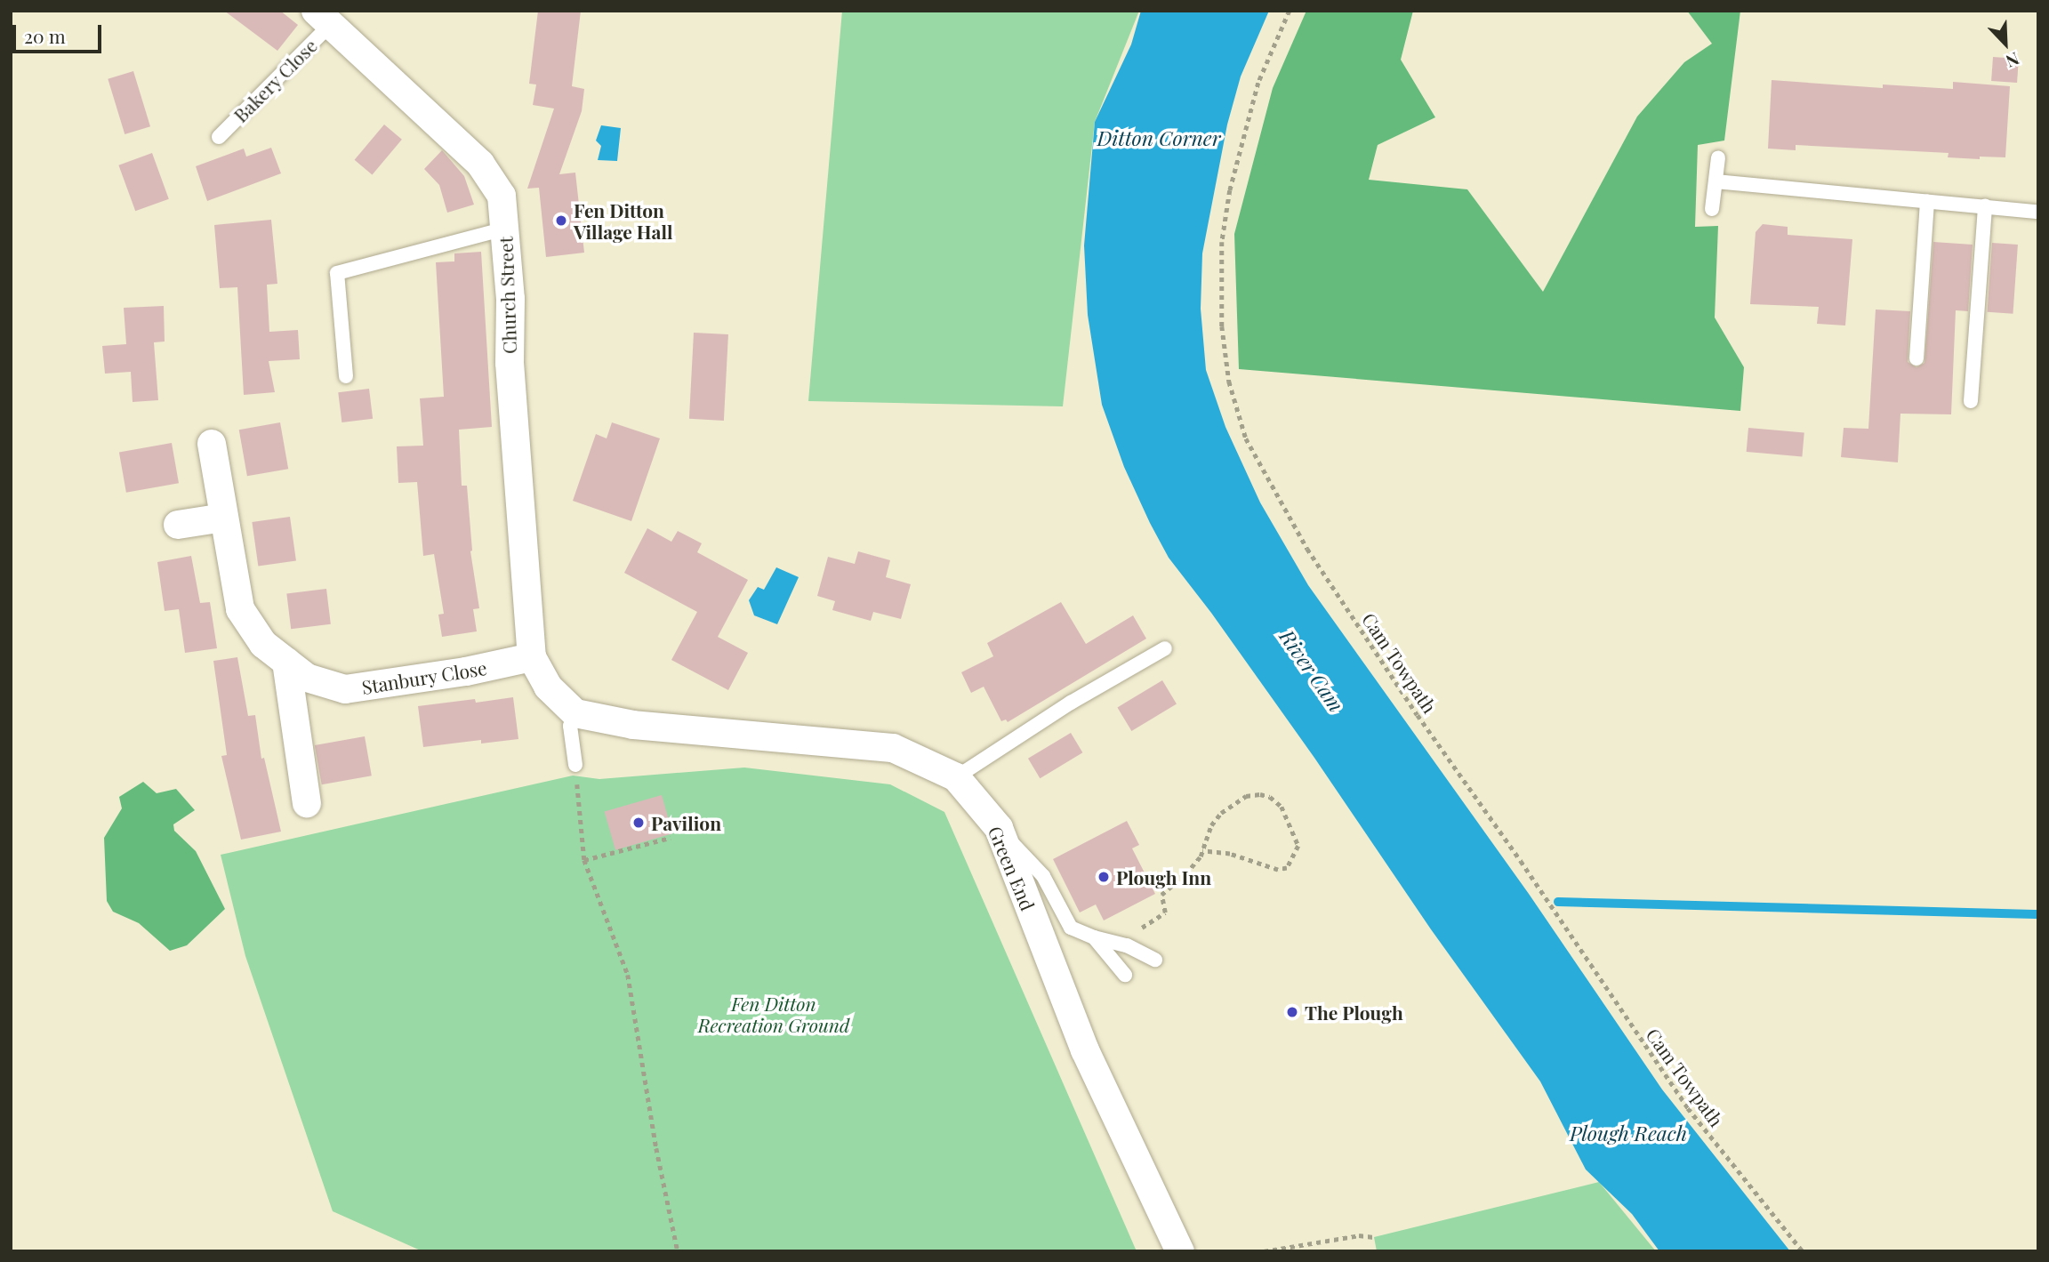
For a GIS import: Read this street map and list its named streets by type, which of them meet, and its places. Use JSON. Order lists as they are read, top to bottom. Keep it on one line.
{"streets":{"street":["Church Street","Stanbury Close","Green End"],"lane":["Bakery Close"],"path":["Cam Towpath"]},"crossings":[["Bakery Close","Church Street"],["Church Street","Stanbury Close"]],"water":["Ditton Corner","River Cam","Plough Reach"],"parks":["Fen Ditton Recreation Ground"],"places":["Fen Ditton Village Hall","Pavilion","Plough Inn","The Plough"],"scale_bar":"20 m","north":"bottom right"}
